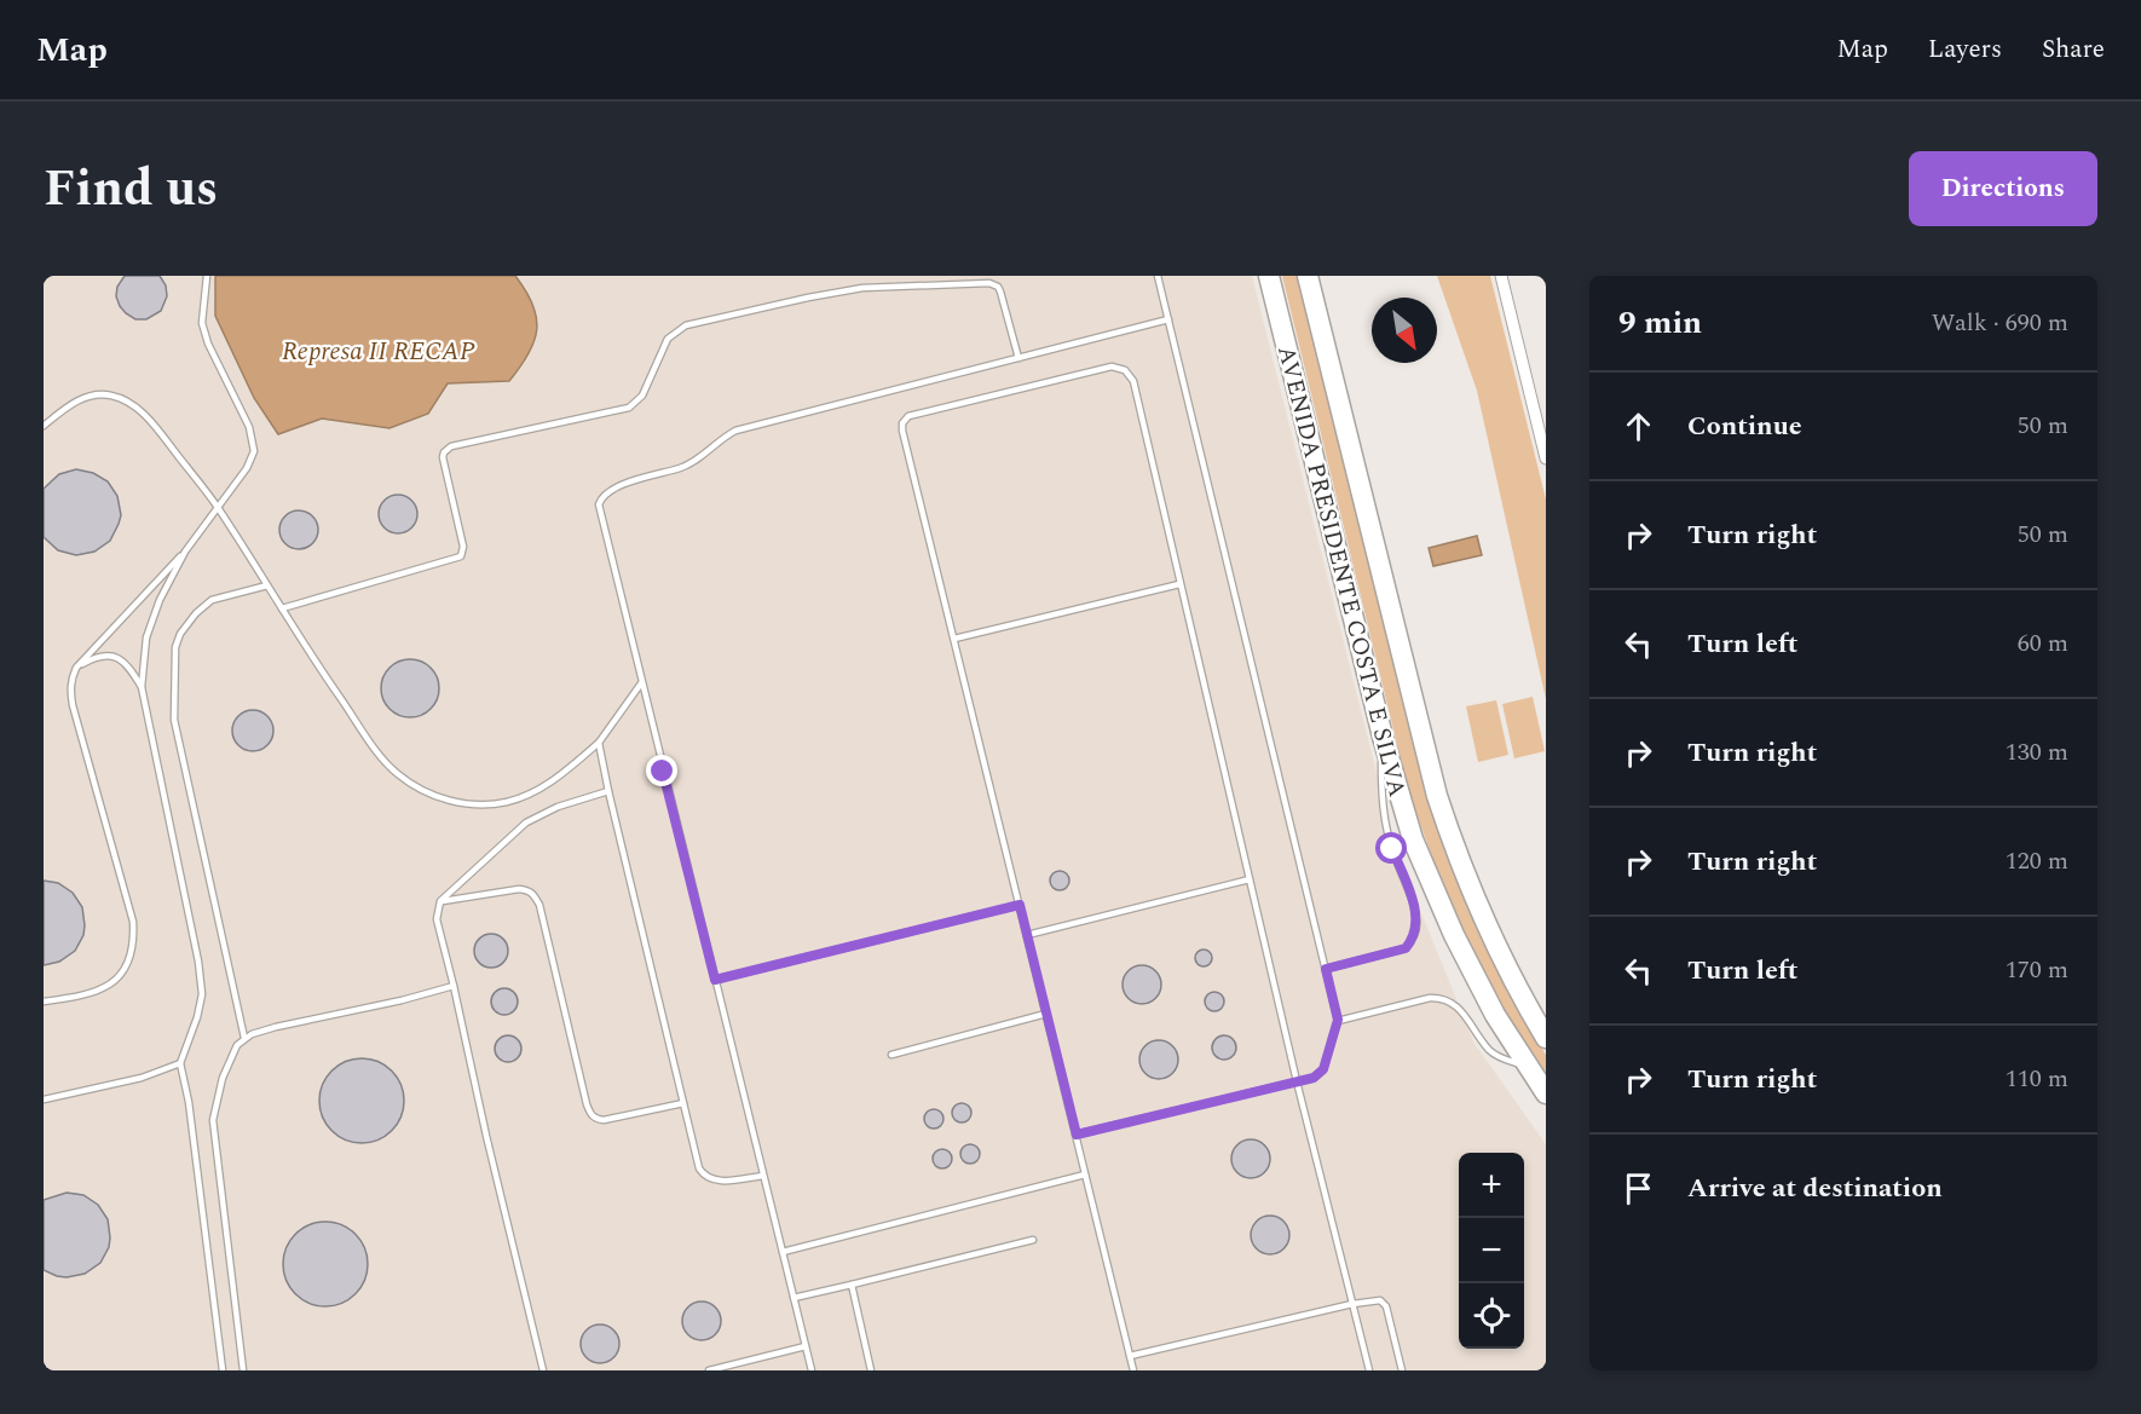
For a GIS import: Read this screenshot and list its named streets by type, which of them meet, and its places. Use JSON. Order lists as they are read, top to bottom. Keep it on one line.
{"streets":{"highway":["AVENIDA PRESIDENTE COSTA E SILVA"]},"water":["Represa II RECAP"],"north":"bottom right","page":{"header":"Map","nav":["Map","Layers","Share"],"title":"Find us","buttons":"Directions","heading":["9 min","Walk · 690 m"],"list":[["Continue","50 m"],["Turn right","50 m"],["Turn left","60 m"],["Turn right","130 m"],["Turn right","120 m"],["Turn left","170 m"],["Turn right","110 m"],"Arrive at destination"],"map_buttons":["+","−"]}}
